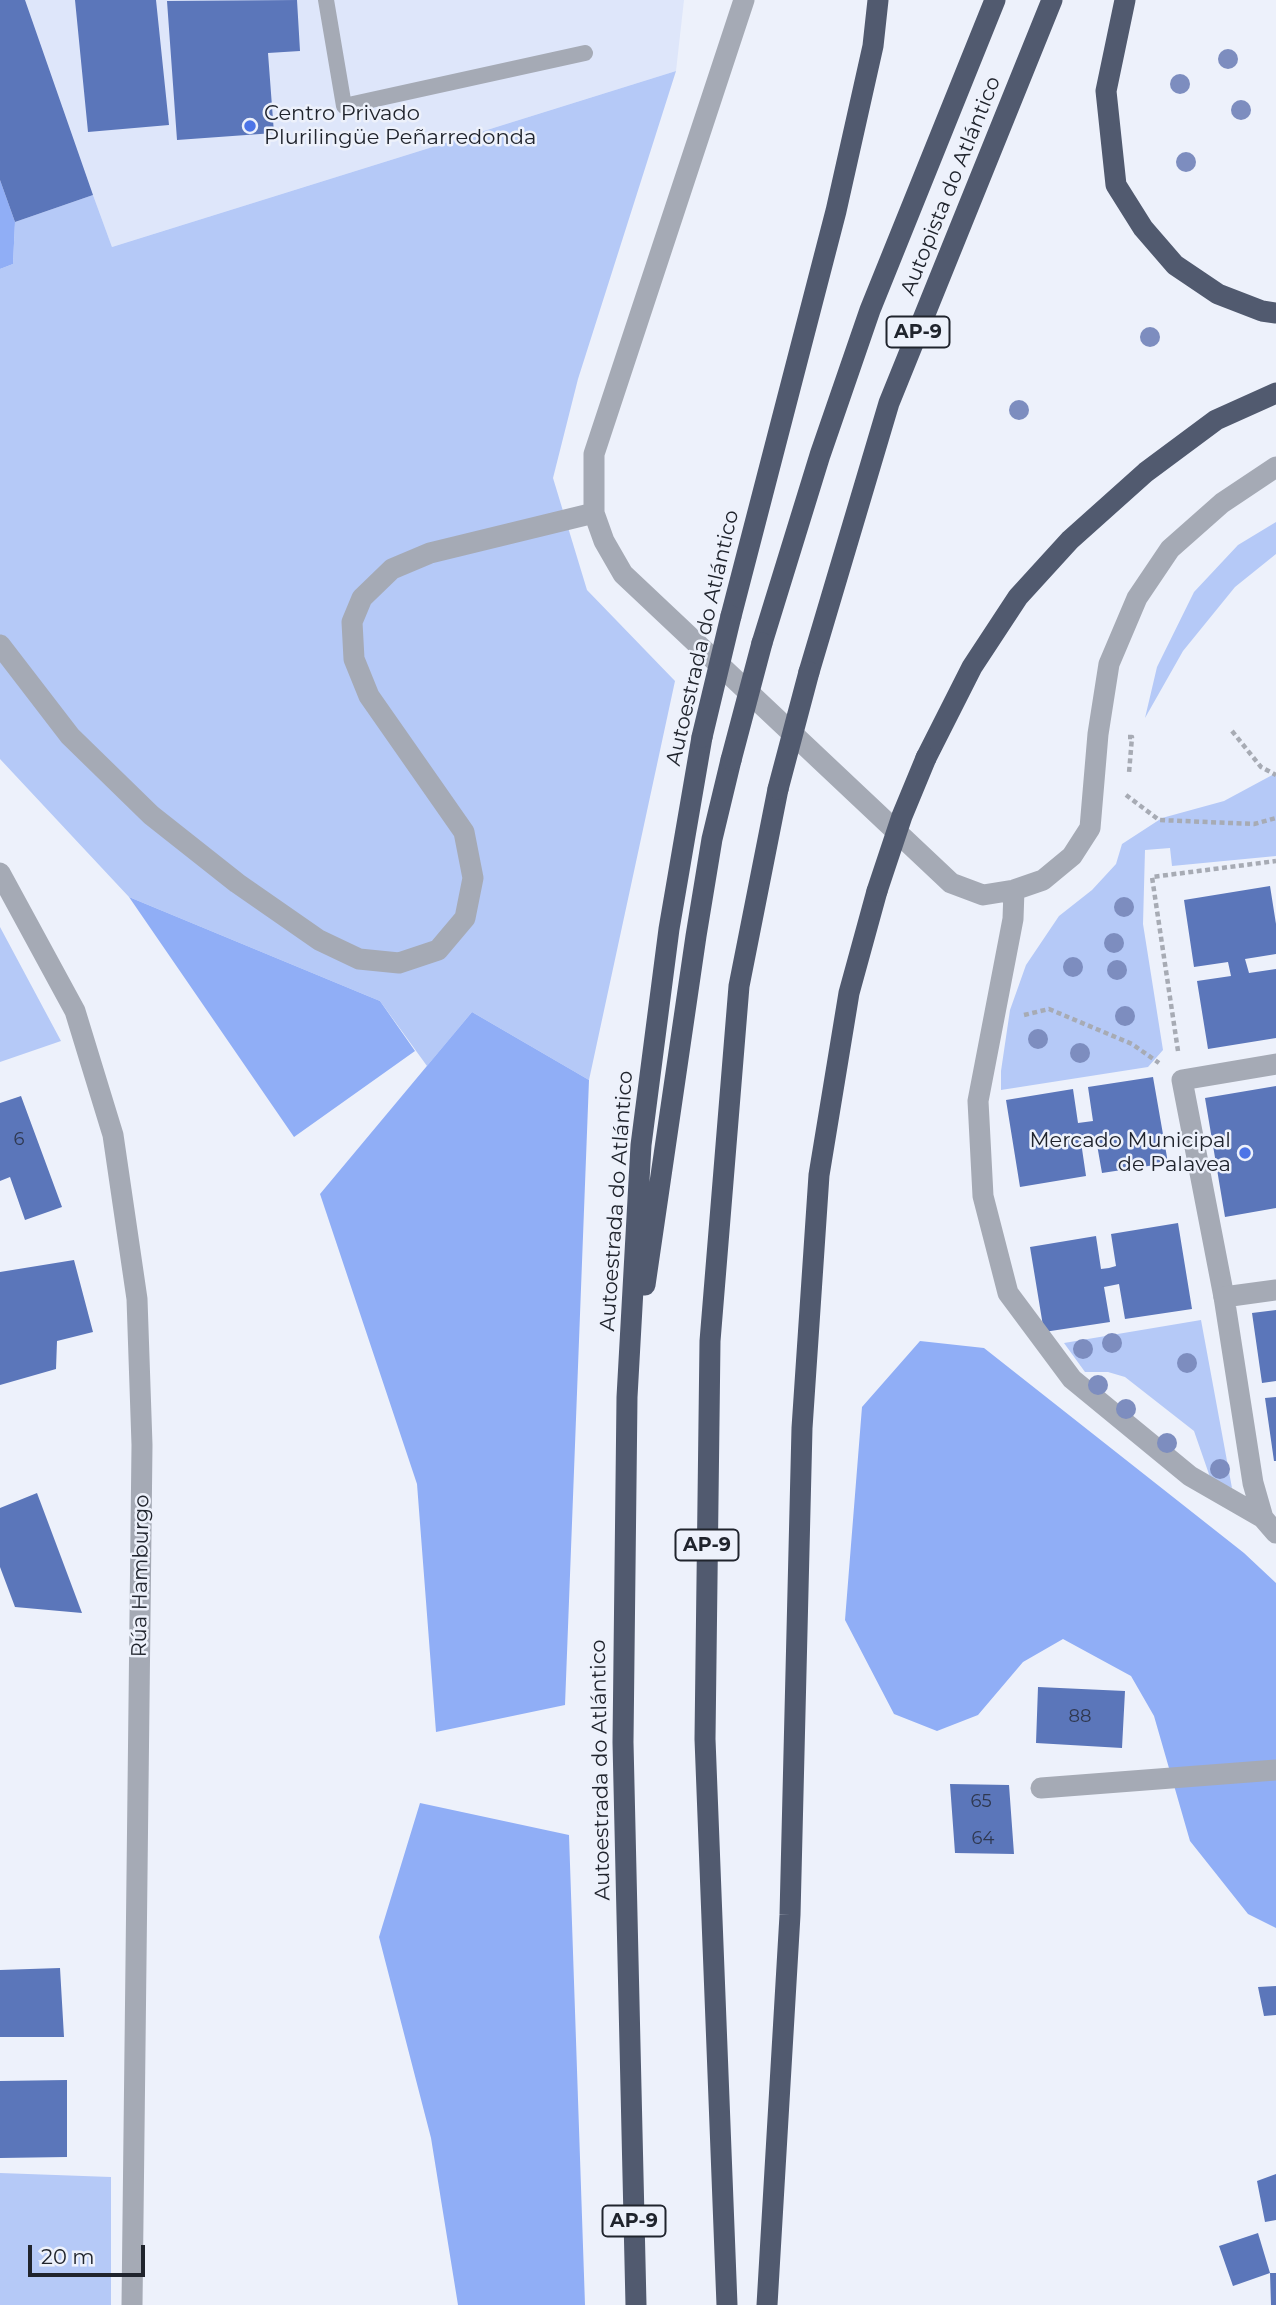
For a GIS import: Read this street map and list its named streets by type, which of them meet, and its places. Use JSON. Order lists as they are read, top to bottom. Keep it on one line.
{"streets":{"highway":["Autopista do Atlántico","AP-9","Autoestrada do Atlántico"],"street":["Rúa Hamburgo"]},"places":["Centro Privado Plurilingüe Peñarredonda","Mercado Municipal de Palavea"],"house_numbers":["6","88","65","64"],"scale_bar":"20 m"}
